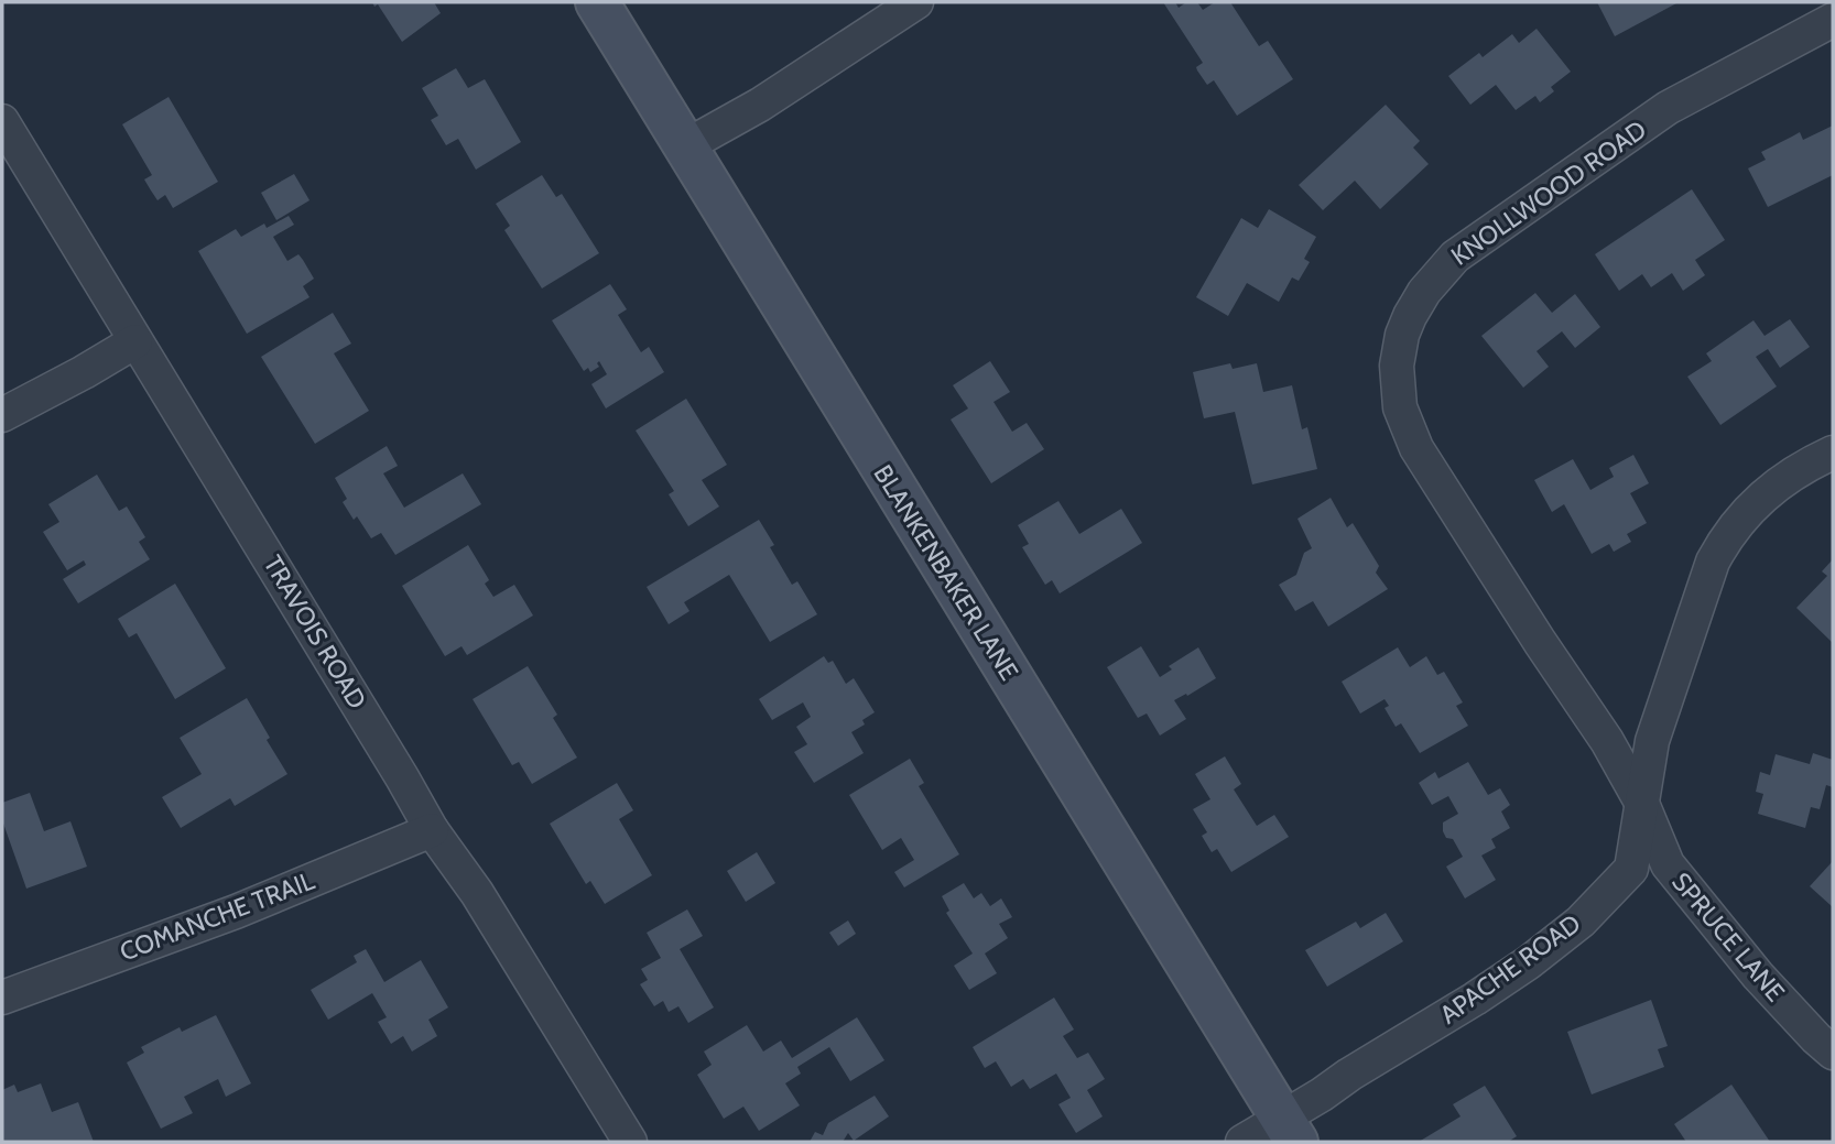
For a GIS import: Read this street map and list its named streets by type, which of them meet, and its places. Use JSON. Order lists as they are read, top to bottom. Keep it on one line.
{"streets":{"street":["KNOLLWOOD ROAD","BLANKENBAKER LANE","TRAVOIS ROAD","COMANCHE TRAIL","SPRUCE LANE","APACHE ROAD"]},"crossings":[["KNOLLWOOD ROAD","SPRUCE LANE"],["KNOLLWOOD ROAD","APACHE ROAD"],["BLANKENBAKER LANE","APACHE ROAD"],["TRAVOIS ROAD","COMANCHE TRAIL"],["SPRUCE LANE","APACHE ROAD"]]}
